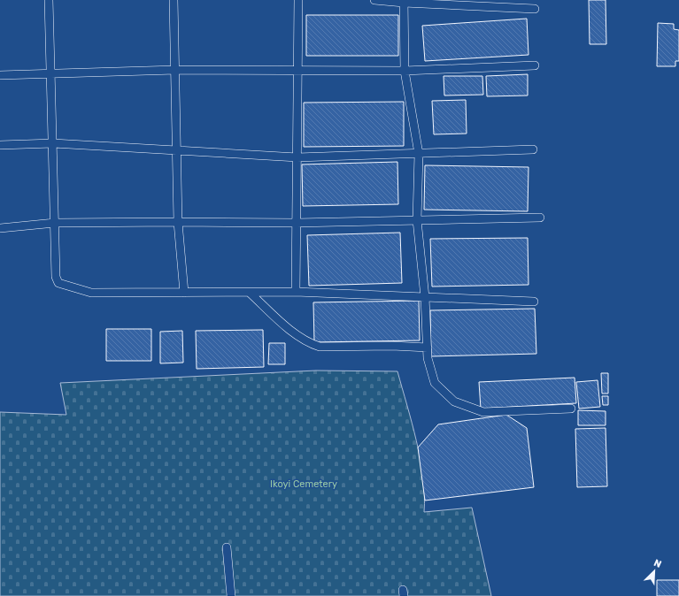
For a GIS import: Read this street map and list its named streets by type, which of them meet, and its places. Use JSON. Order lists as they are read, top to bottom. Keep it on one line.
{"parks":["Ikoyi Cemetery"],"north":"top right"}
